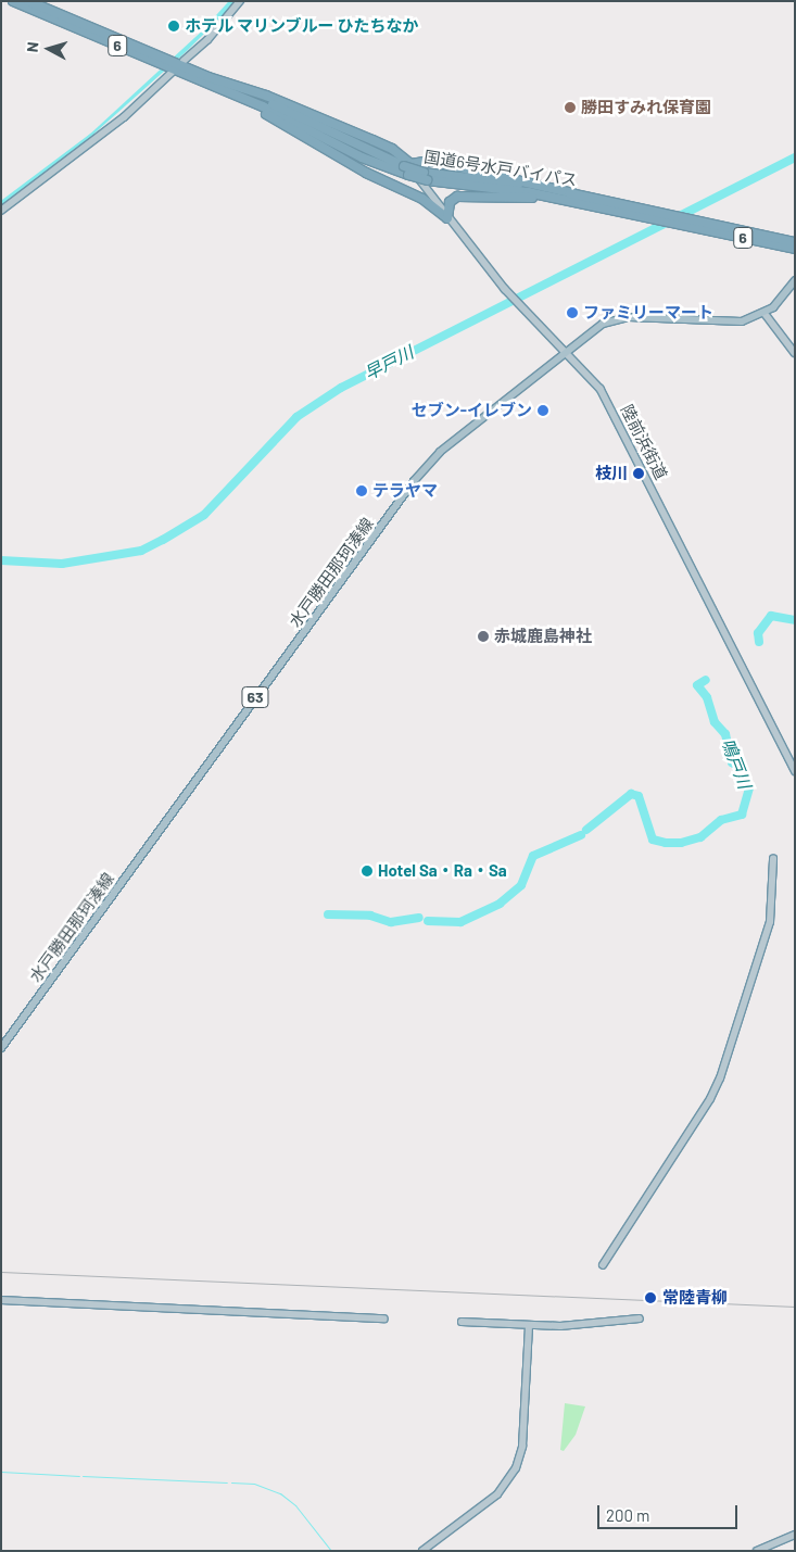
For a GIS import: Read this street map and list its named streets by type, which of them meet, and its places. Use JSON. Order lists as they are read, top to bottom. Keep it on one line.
{"streets":{"highway":["6","国道6号水戸バイパス"],"main road":["水戸勝田那珂湊線","63"],"street":["陸前浜街道"]},"crossings":[["6","国道6号水戸バイパス"],["国道6号水戸バイパス","陸前浜街道"],["陸前浜街道","水戸勝田那珂湊線"]],"water":["早戸川","鳴戸川"],"places":["ホテル マリンブルー ひたちなか","勝田すみれ保育園","ファミリーマート","セブン-イレブン","枝川","テラヤマ","赤城鹿島神社","Hotel Sa・Ra・Sa","常陸青柳"],"scale_bar":"200 m","north":"left"}
